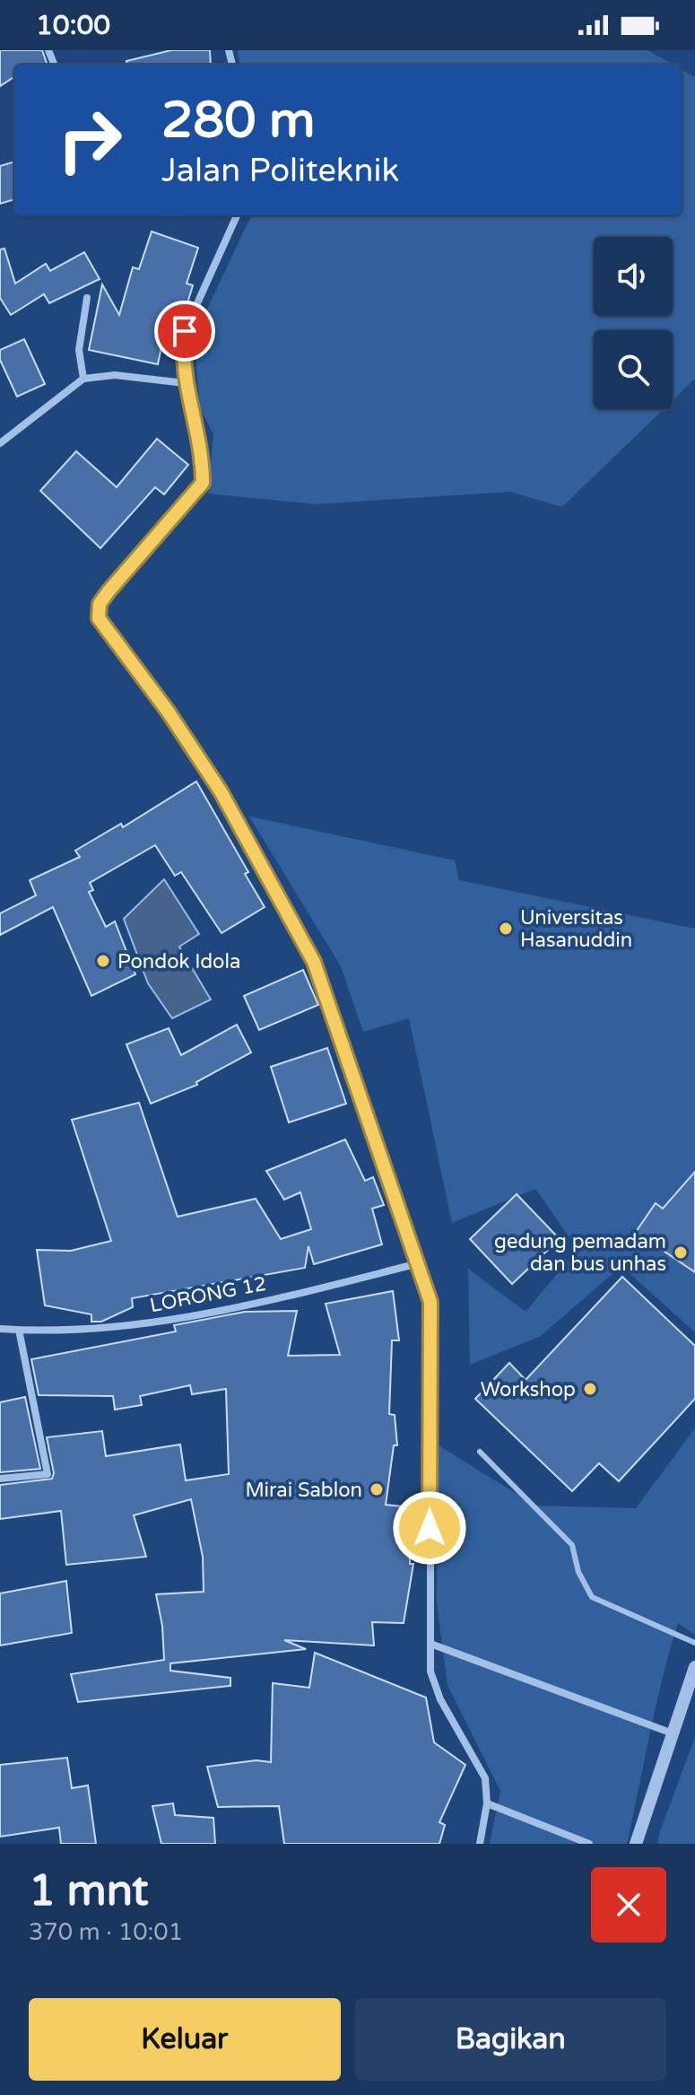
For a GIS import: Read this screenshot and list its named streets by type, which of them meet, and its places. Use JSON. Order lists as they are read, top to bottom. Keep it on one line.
{"streets":{"street":["LORONG 12"]},"places":["Universitas Hasanuddin","Pondok Idola","gedung pemadam dan bus unhas","Workshop","Mirai Sablon"],"page":{"status":"10:00","turn":["280 m","Jalan Politeknik"],"heading":["1 mnt","370 m · 10:01"],"buttons":["Keluar","Bagikan"]}}
